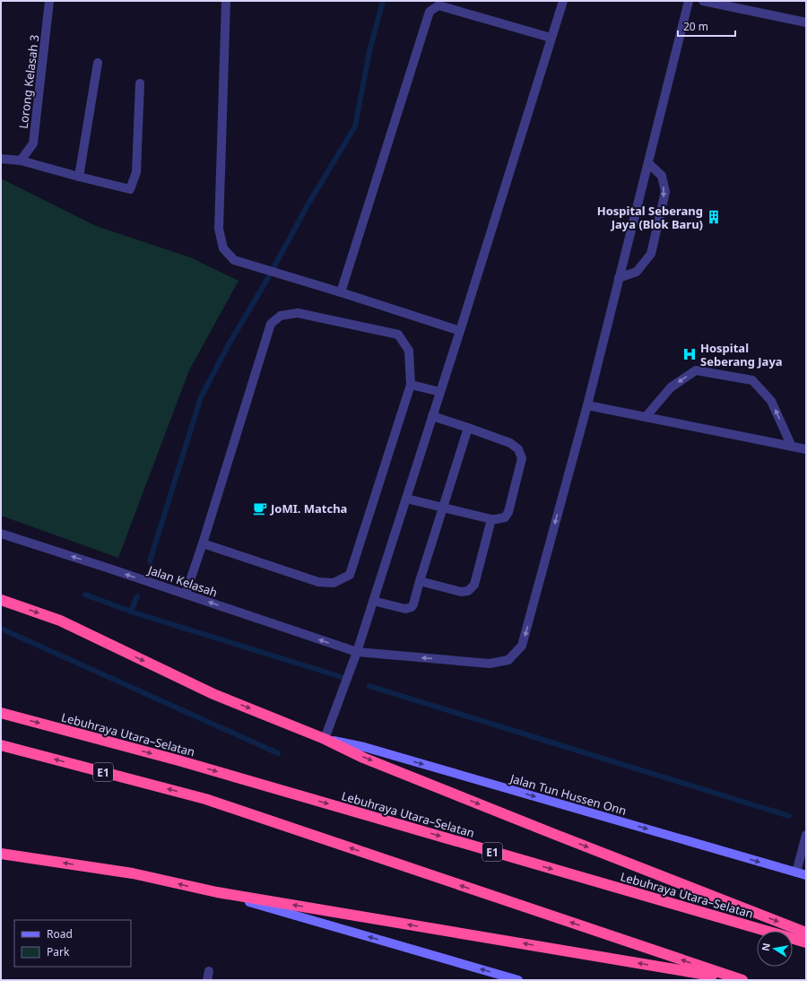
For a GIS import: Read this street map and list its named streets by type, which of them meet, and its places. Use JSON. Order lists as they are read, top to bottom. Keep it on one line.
{"streets":{"highway":["Lebuhraya Utara–Selatan","E1"],"main road":["Jalan Tun Hussen Onn"],"street":["Lorong Kelasah 3","Jalan Kelasah"]},"one_way":["Jalan Tun Hussen Onn"],"places":{"building":["Hospital Seberang Jaya (Blok Baru)"],"hospital":["Hospital Seberang Jaya"],"cafe":["JoMI. Matcha"]},"legend":["Road","Park"],"scale_bar":"20 m","north":"left"}
